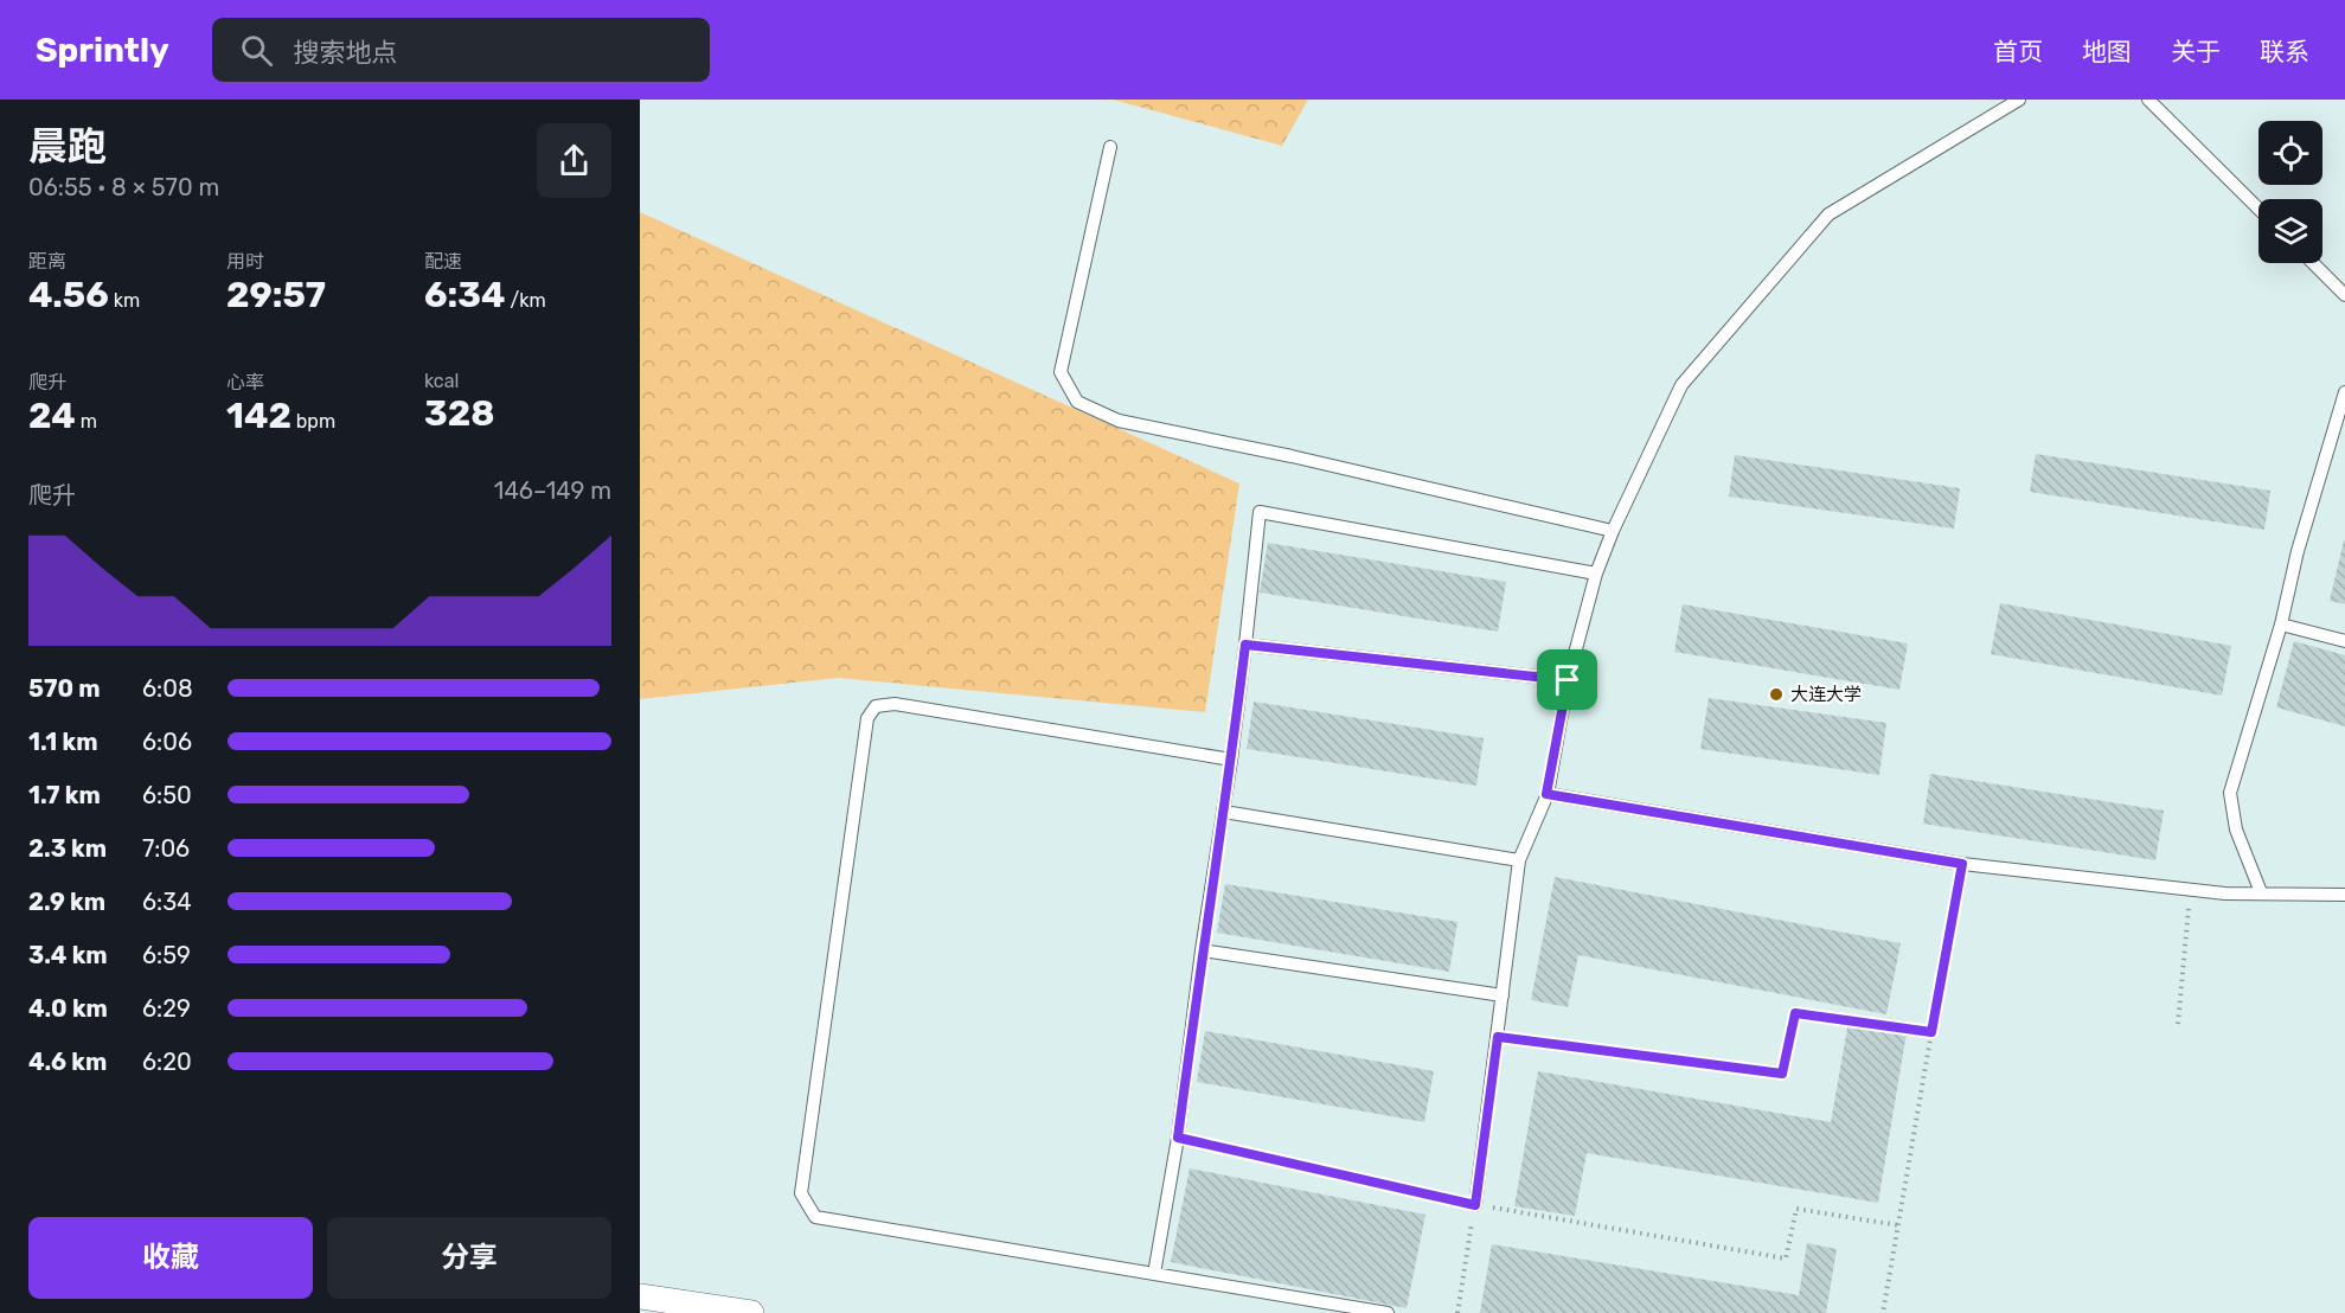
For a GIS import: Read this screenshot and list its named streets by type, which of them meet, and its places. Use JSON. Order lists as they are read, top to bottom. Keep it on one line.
{"places":["大连大学"],"page":{"header":"Sprintly","search":"搜索地点","nav":["首页","地图","关于","联系"],"heading":["晨跑","06:55 · 8 × 570 m"],"stats":[["距离","4.56 km"],["用时","29:57"],["配速","6:34 /km"],["爬升","24 m"],["心率","142 bpm"],["kcal","328"]],"chart":["爬升","146–149 m"],"list":[{"name":"570 m","note":"6:08"},{"name":"1.1 km","note":"6:06"},{"name":"1.7 km","note":"6:50"},{"name":"2.3 km","note":"7:06"},{"name":"2.9 km","note":"6:34"},{"name":"3.4 km","note":"6:59"},{"name":"4.0 km","note":"6:29"},{"name":"4.6 km","note":"6:20"}],"buttons":["收藏","分享"]}}
